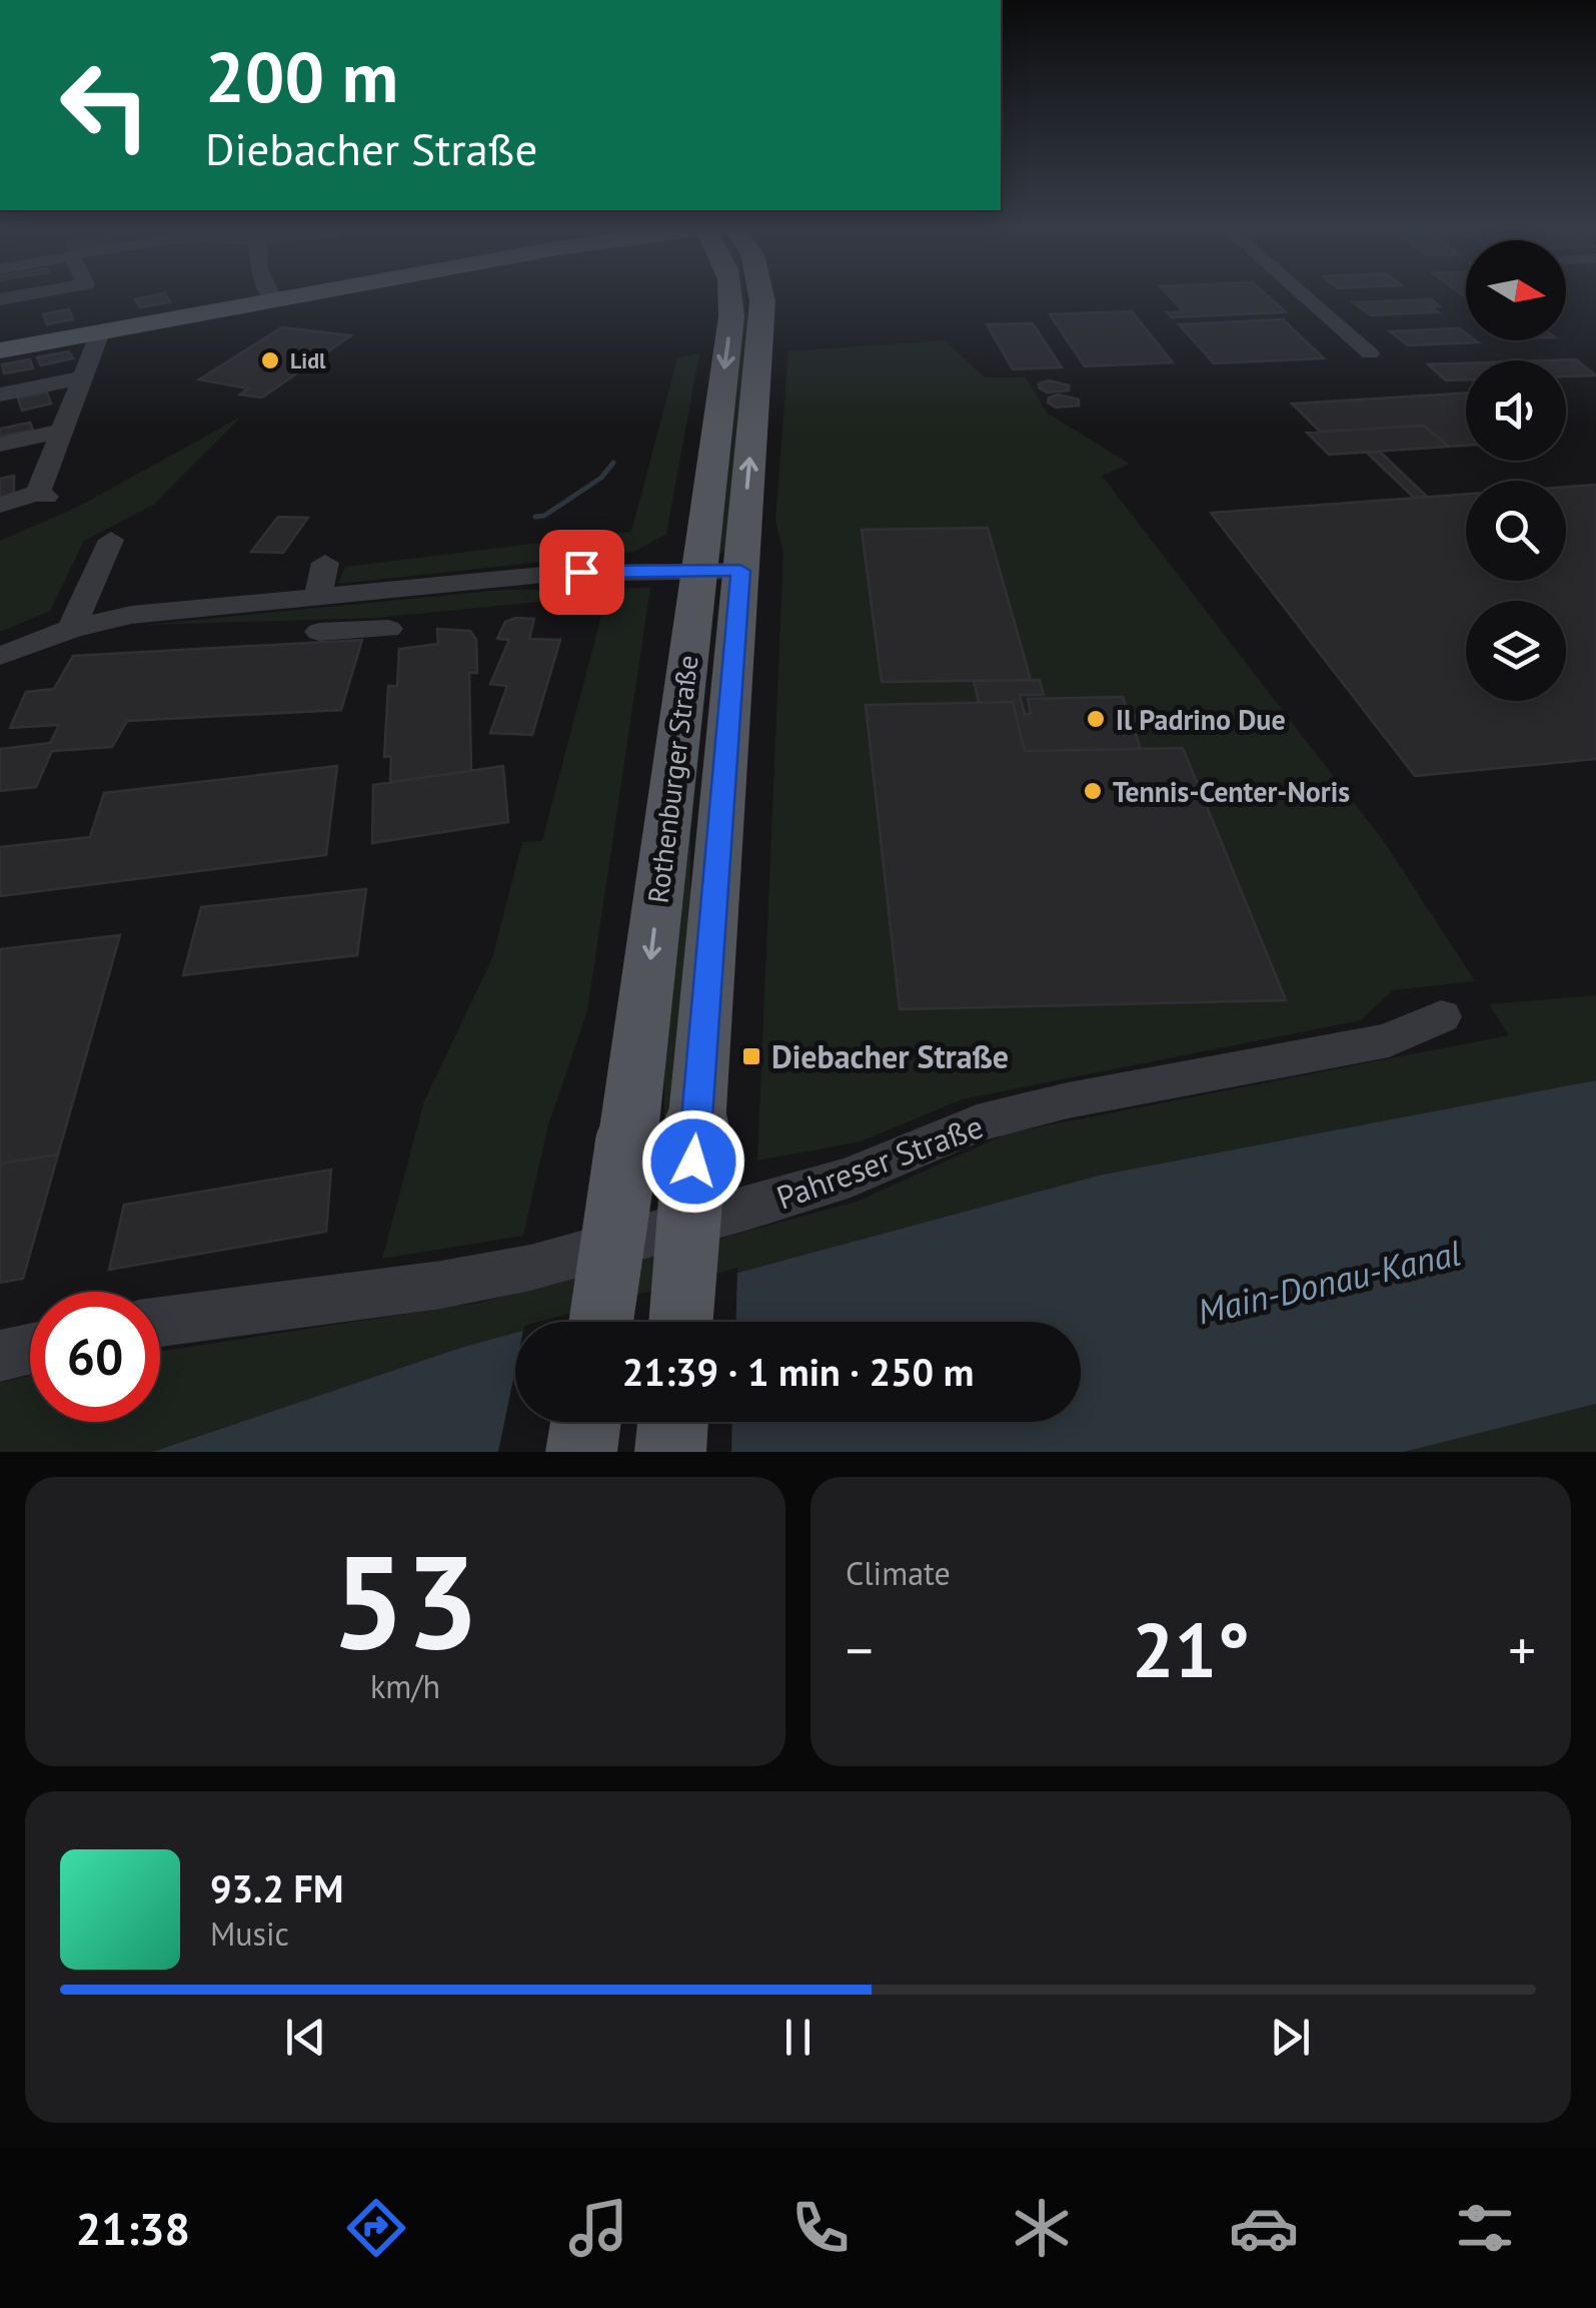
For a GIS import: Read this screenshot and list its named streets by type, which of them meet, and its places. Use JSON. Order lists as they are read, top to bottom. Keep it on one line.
{"streets":{"main road":["Rothenburger Straße"],"street":["Pahreser Straße"]},"water":["Main-Donau-Kanal"],"places":{"other":["Lidl","Il Padrino Due","Tennis-Center-Noris"],"transit":["Diebacher Straße"]},"north":"right","page":{"turn":["200 m","Diebacher Straße"],"limit":"60","trip":"21:39 · 1 min · 250 m","tile":[["53","km/h"],"Climate"],"heat":["−","21°","+"],"song":["93.2 FM","Music"],"tabs":"21:38"}}
